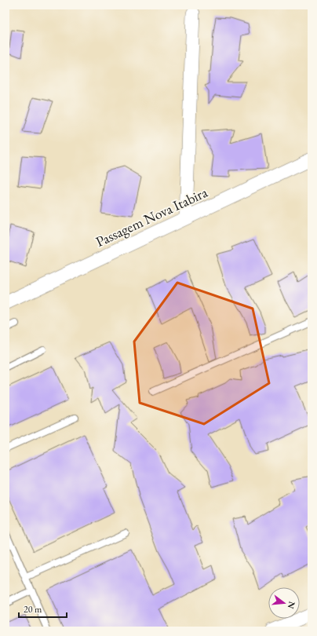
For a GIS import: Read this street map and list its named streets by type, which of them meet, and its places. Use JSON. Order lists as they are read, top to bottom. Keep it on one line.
{"streets":{"street":["Passagem Nova Itabira"]},"scale_bar":"20 m","north":"right"}
